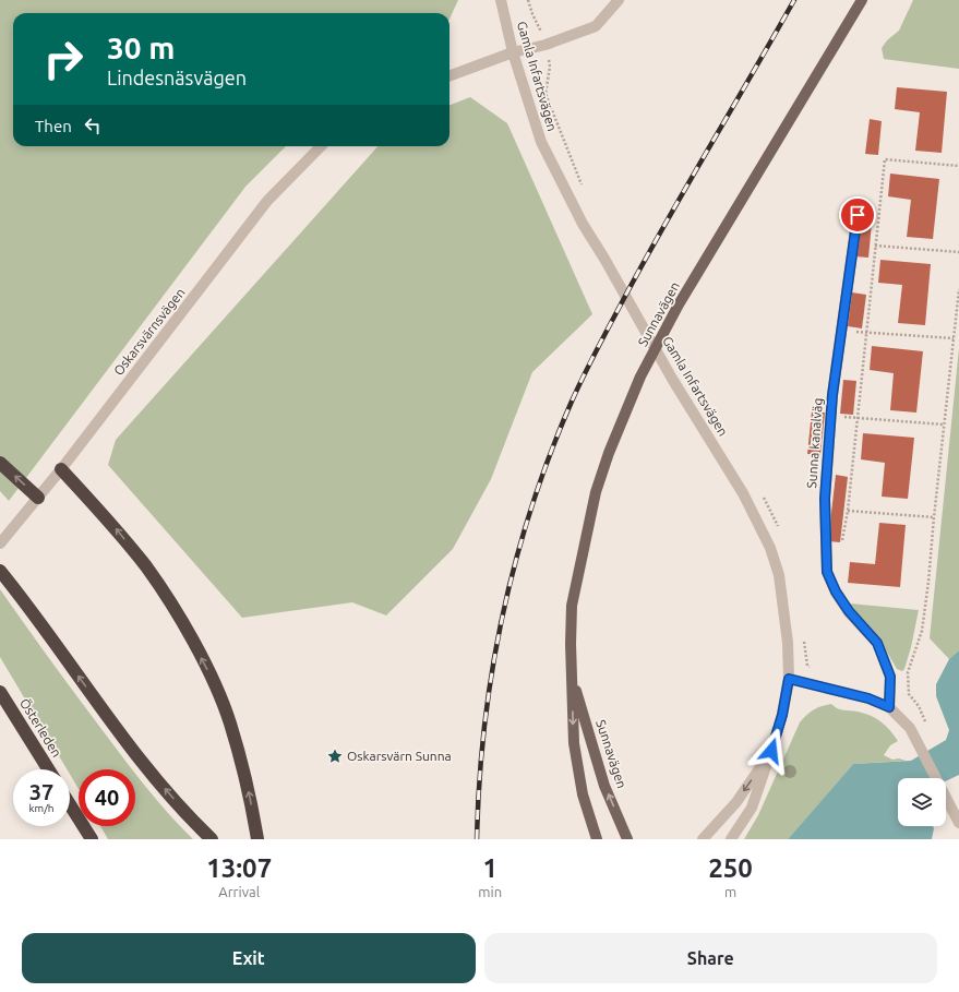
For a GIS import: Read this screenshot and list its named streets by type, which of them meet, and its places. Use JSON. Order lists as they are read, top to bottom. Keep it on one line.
{"streets":{"highway":["Österleden"],"main road":["Sunnavägen"],"street":["Gamla Infartsvägen","Oskarsvärnsvägen","Sunna kanalväg"]},"places":{"place":["Oskarsvärn Sunna"]},"page":{"turn":["30 m","Lindesnäsvägen"],"then":"Then","speed":"37 km/h","limit":"40","eta":["13:07","Arrival","1","min","250","m"],"buttons":["Exit","Share"]}}
